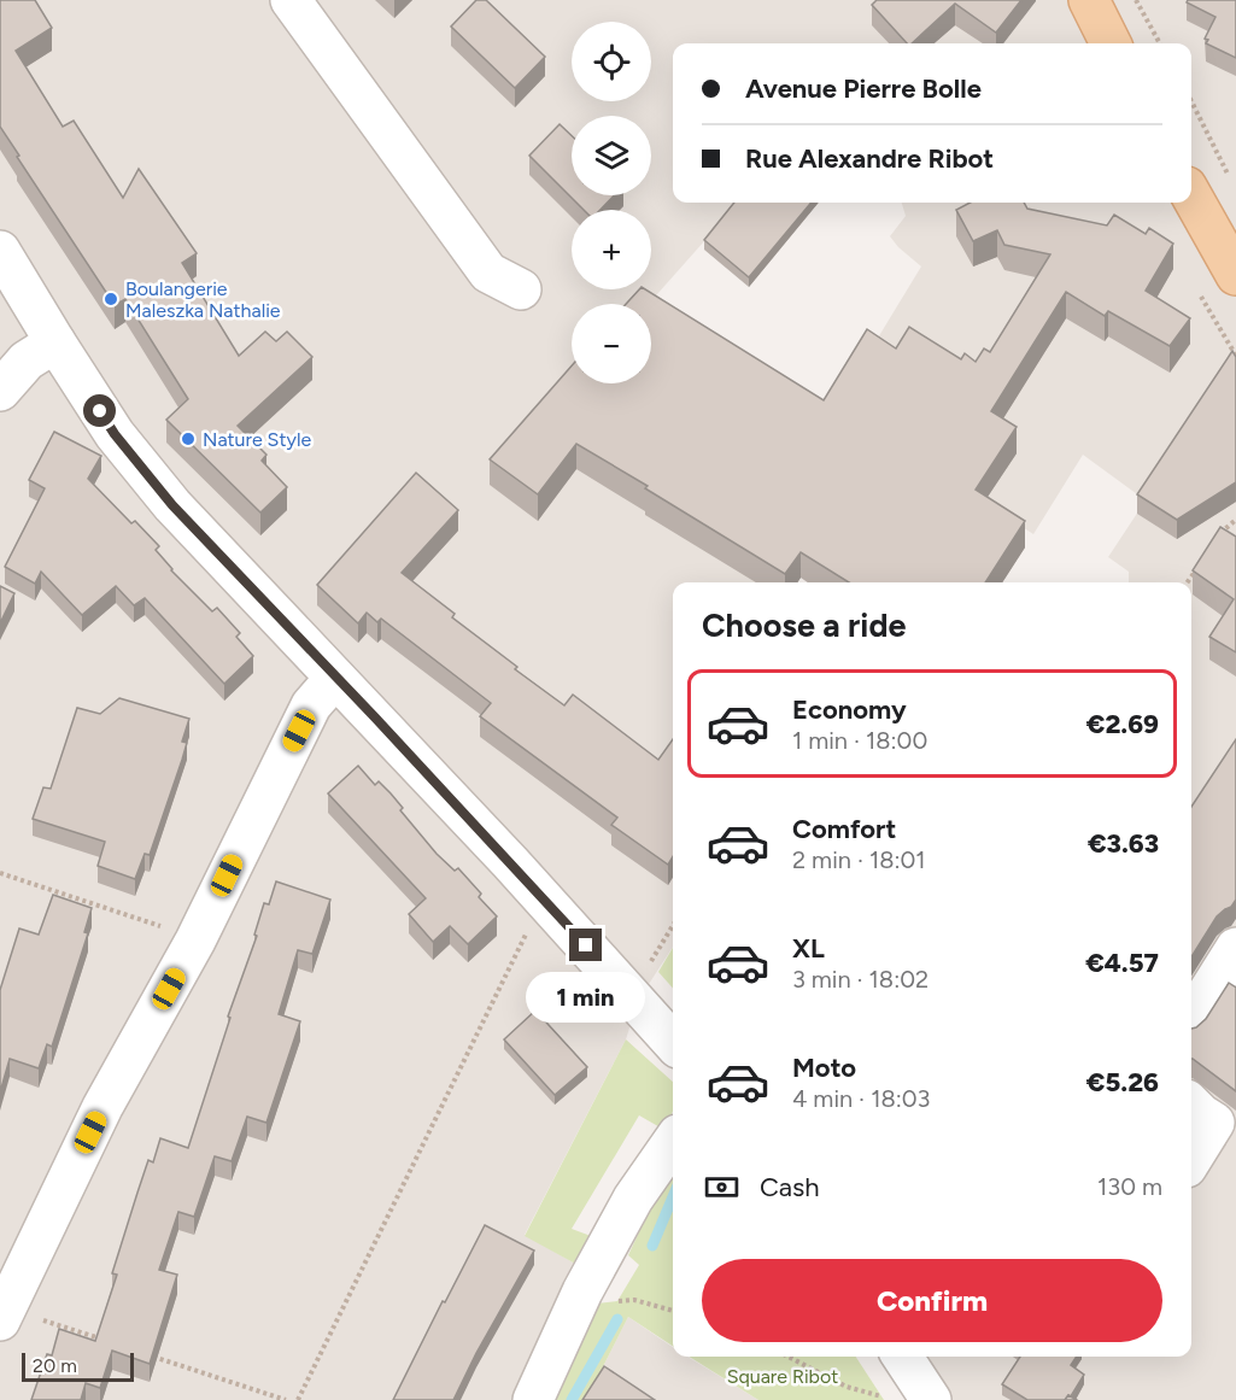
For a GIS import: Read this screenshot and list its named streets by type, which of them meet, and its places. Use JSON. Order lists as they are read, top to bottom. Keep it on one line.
{"parks":["Square Ribot"],"places":["Boulangerie Maleszka Nathalie","Nature Style"],"scale_bar":"20 m","page":{"map_buttons":["+","−"],"banner":["Avenue Pierre Bolle","Rue Alexandre Ribot"],"heading":"Choose a ride","list":[{"name":"Economy","note":"1 min · 18:00","value":"€2.69"},{"name":"Comfort","note":"2 min · 18:01","value":"€3.63"},{"name":"XL","note":"3 min · 18:02","value":"€4.57"},{"name":"Moto","note":"4 min · 18:03","value":"€5.26"}],"bubble":"1 min","pay":["Cash","130 m"],"buttons":"Confirm","scale":"20 m"}}
